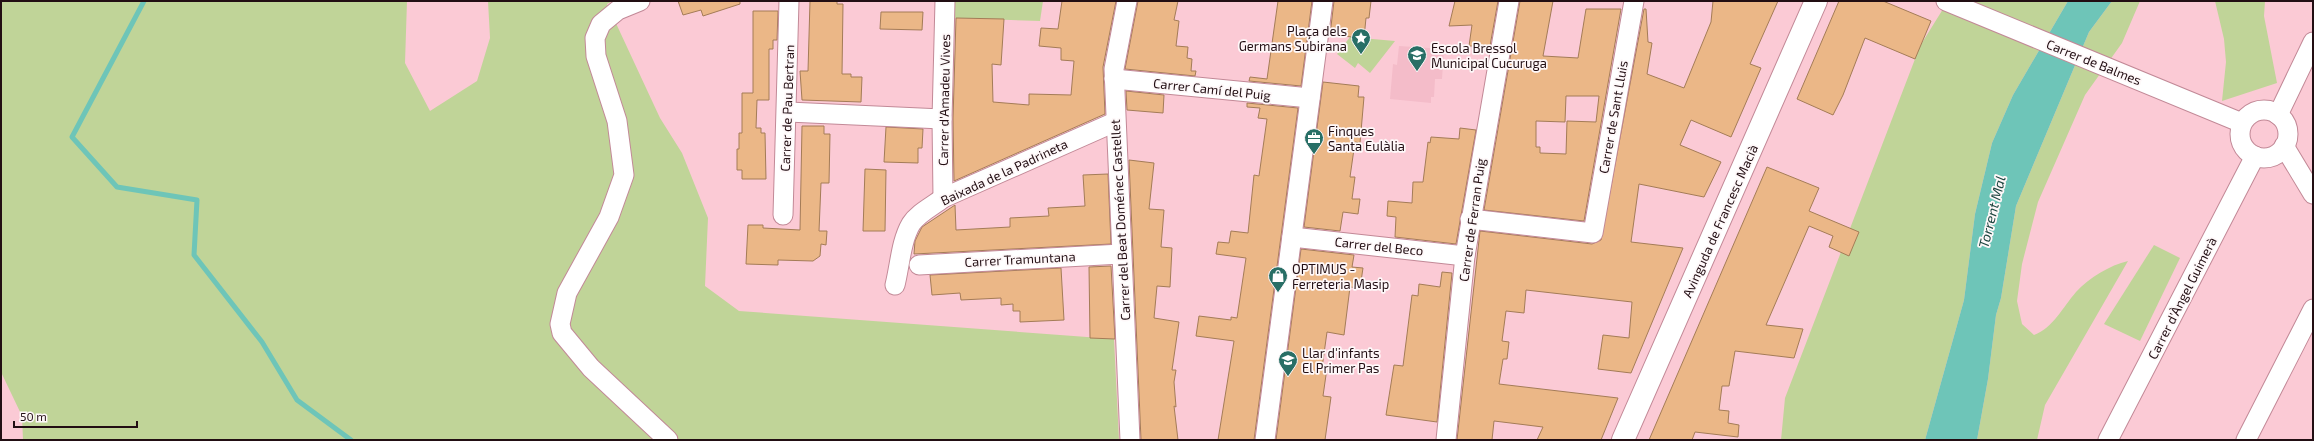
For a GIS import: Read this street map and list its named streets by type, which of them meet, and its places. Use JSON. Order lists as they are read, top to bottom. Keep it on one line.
{"streets":{"street":["Carrer de Balmes","Carrer Camí del Puig","Carrer d'Amadeu Vives","Carrer de Pau Bertran","Carrer de Sant Lluis","Baixada de la Padrineta","Carrer del Beat Doménec Castellet","Carrer de Ferran Puig","Avinguda de Francesc Macià","Carrer del Beco","Carrer Tramuntana","Carrer d'Àngel Guimerà"]},"crossings":[["Carrer de Balmes","Carrer d'Àngel Guimerà"],["Carrer Camí del Puig","Carrer del Beat Doménec Castellet"],["Carrer d'Amadeu Vives","Baixada de la Padrineta"],["Carrer de Sant Lluis","Carrer de Ferran Puig"],["Baixada de la Padrineta","Carrer del Beat Doménec Castellet"],["Carrer del Beat Doménec Castellet","Carrer Tramuntana"],["Carrer de Ferran Puig","Carrer del Beco"]],"water":["Torrent Mal"],"places":{"place":["Plaça dels Germans Subirana"],"school or university":["Escola Bressol Municipal Cucuruga","Llar d'infants El Primer Pas"],"office":["Finques Santa Eulàlia"],"shop":["OPTIMUS - Ferreteria Masip"]},"scale_bar":"50 m"}
